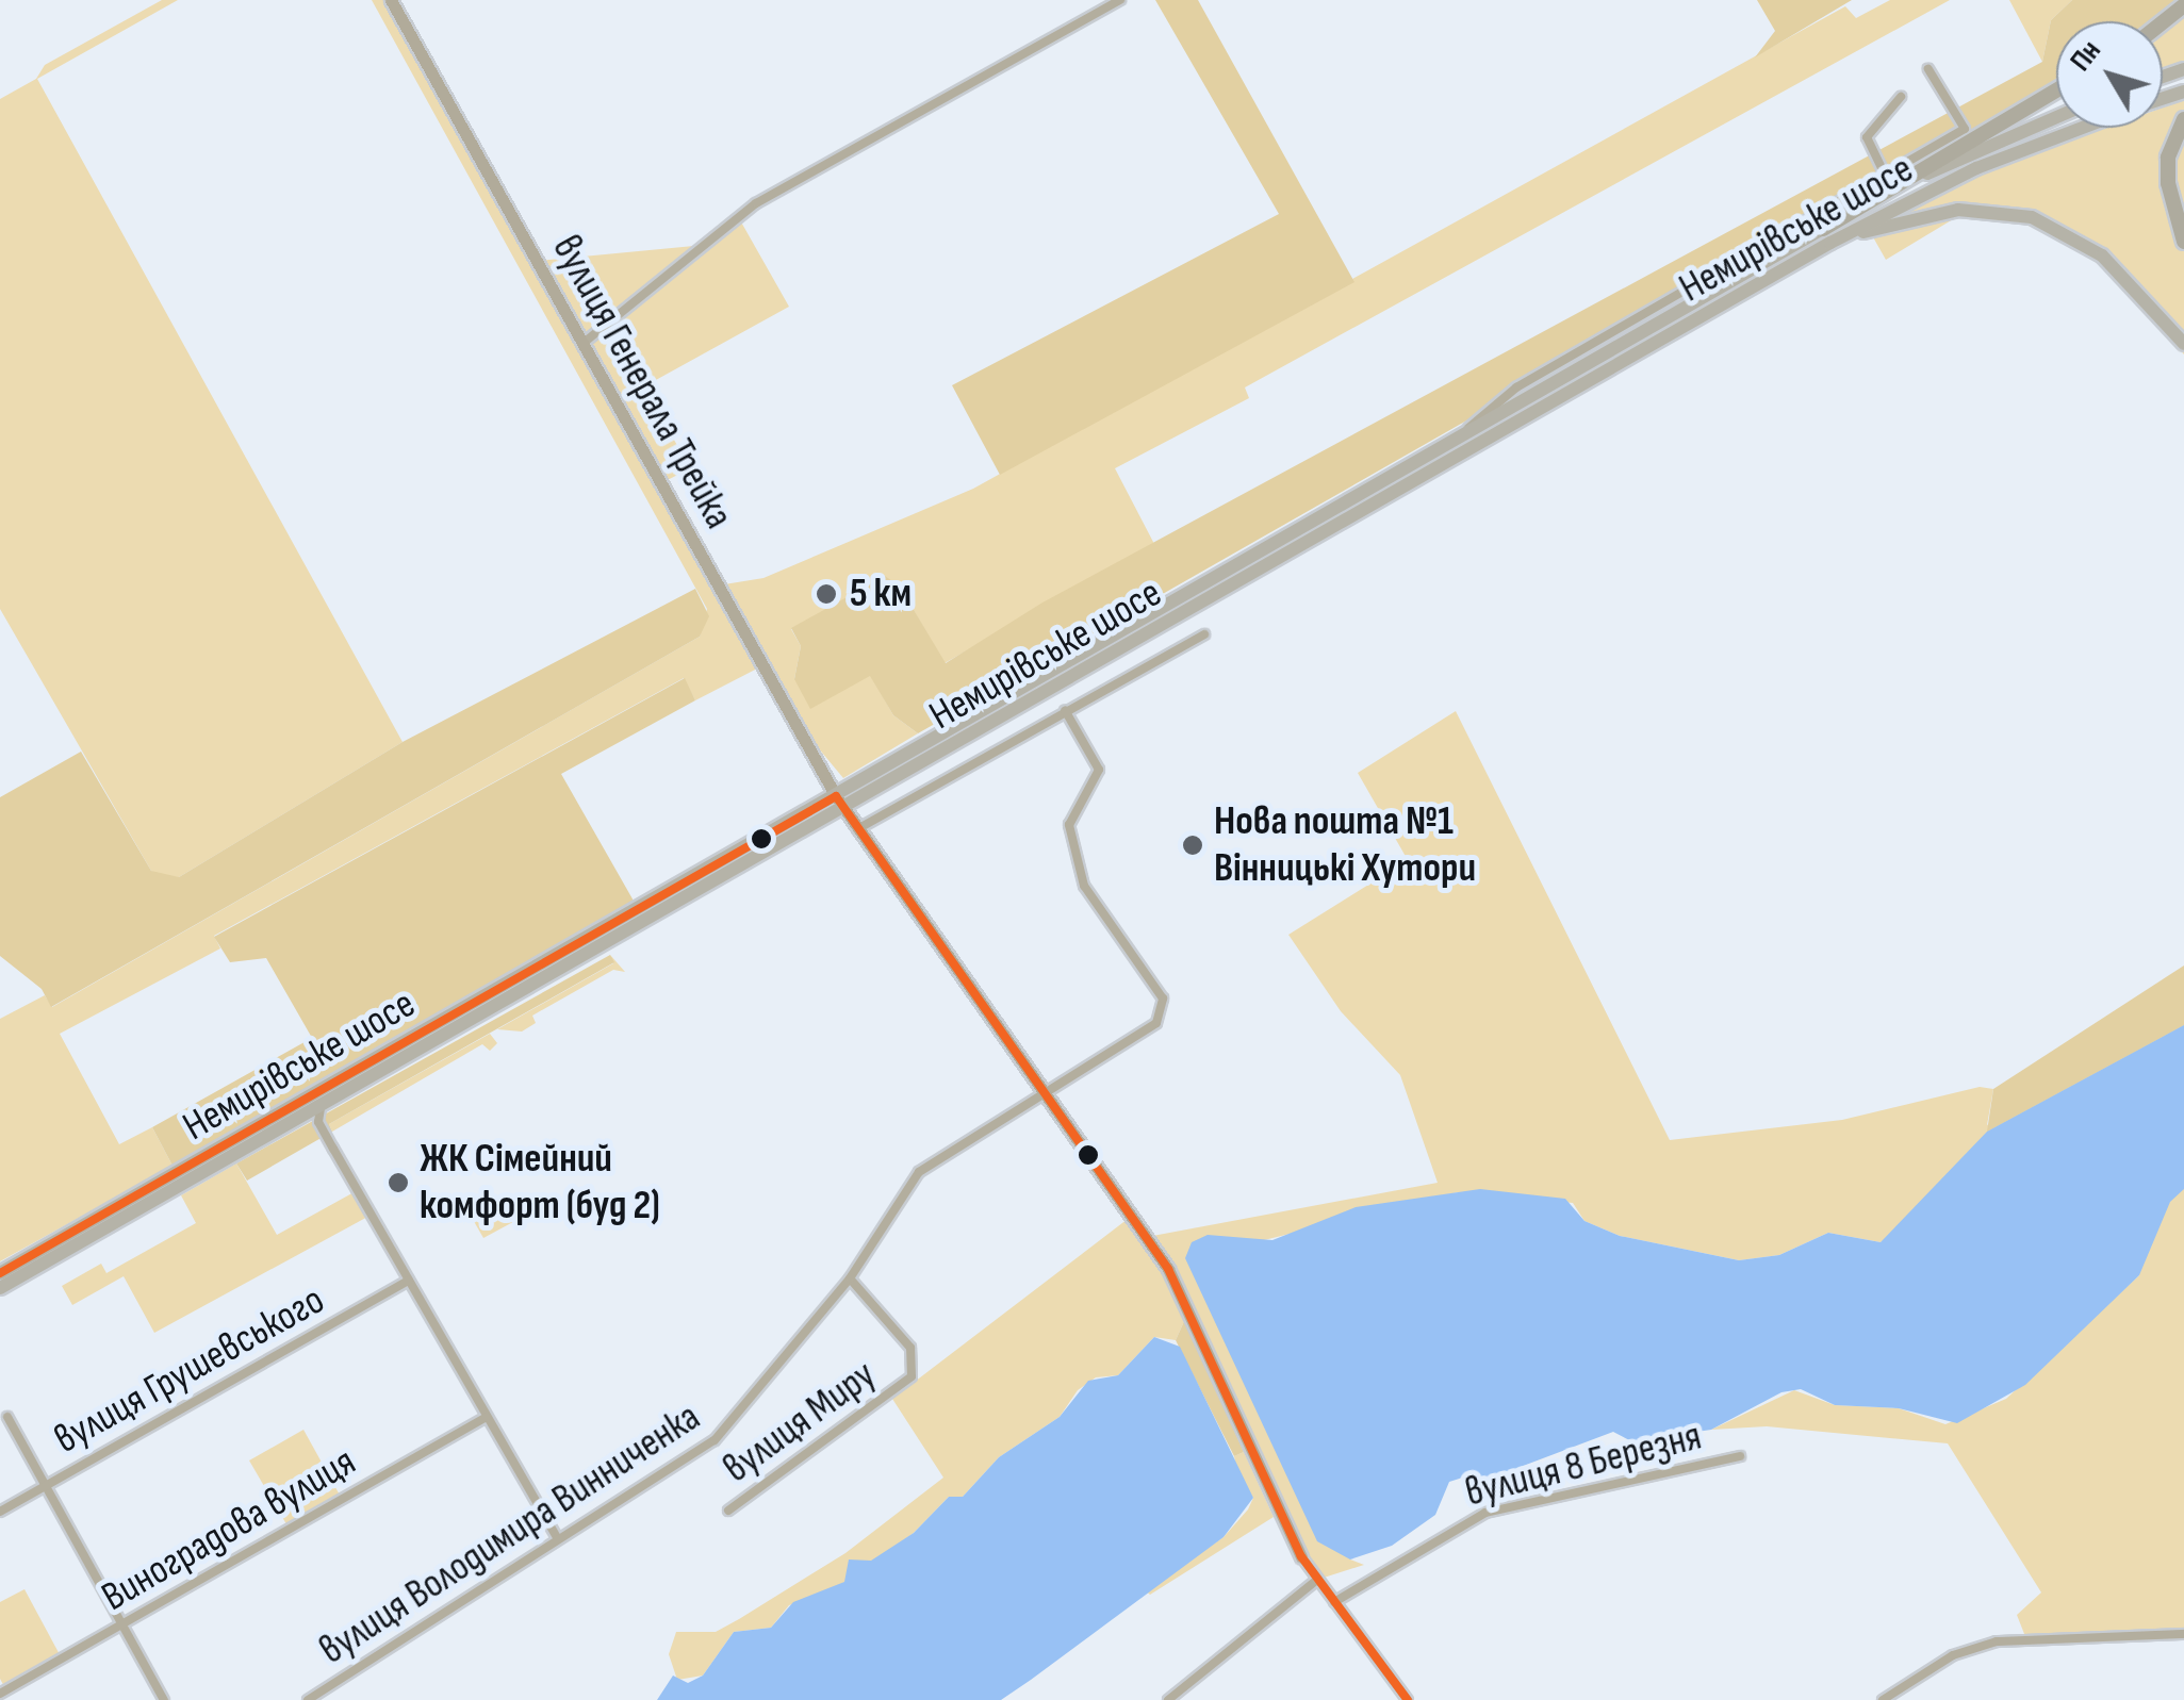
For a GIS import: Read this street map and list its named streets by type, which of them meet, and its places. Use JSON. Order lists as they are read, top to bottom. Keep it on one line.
{"streets":{"main road":["Немирівське шосе"],"street":["вулиця Генерала Трейка","вулиця Грушевського","вулиця Миру","вулиця 8 Березня","Виноградова вулиця","вулиця Володимира Винниченка"]},"crossings":[["Немирівське шосе","вулиця Генерала Трейка"],["вулиця Генерала Трейка","вулиця Володимира Винниченка"],["вулиця Миру","вулиця Володимира Винниченка"]],"places":["5 км","Нова пошта №1 Вінницькі Хутори","ЖК Сімейний комфорт (буд 2)"],"north":"top left"}
